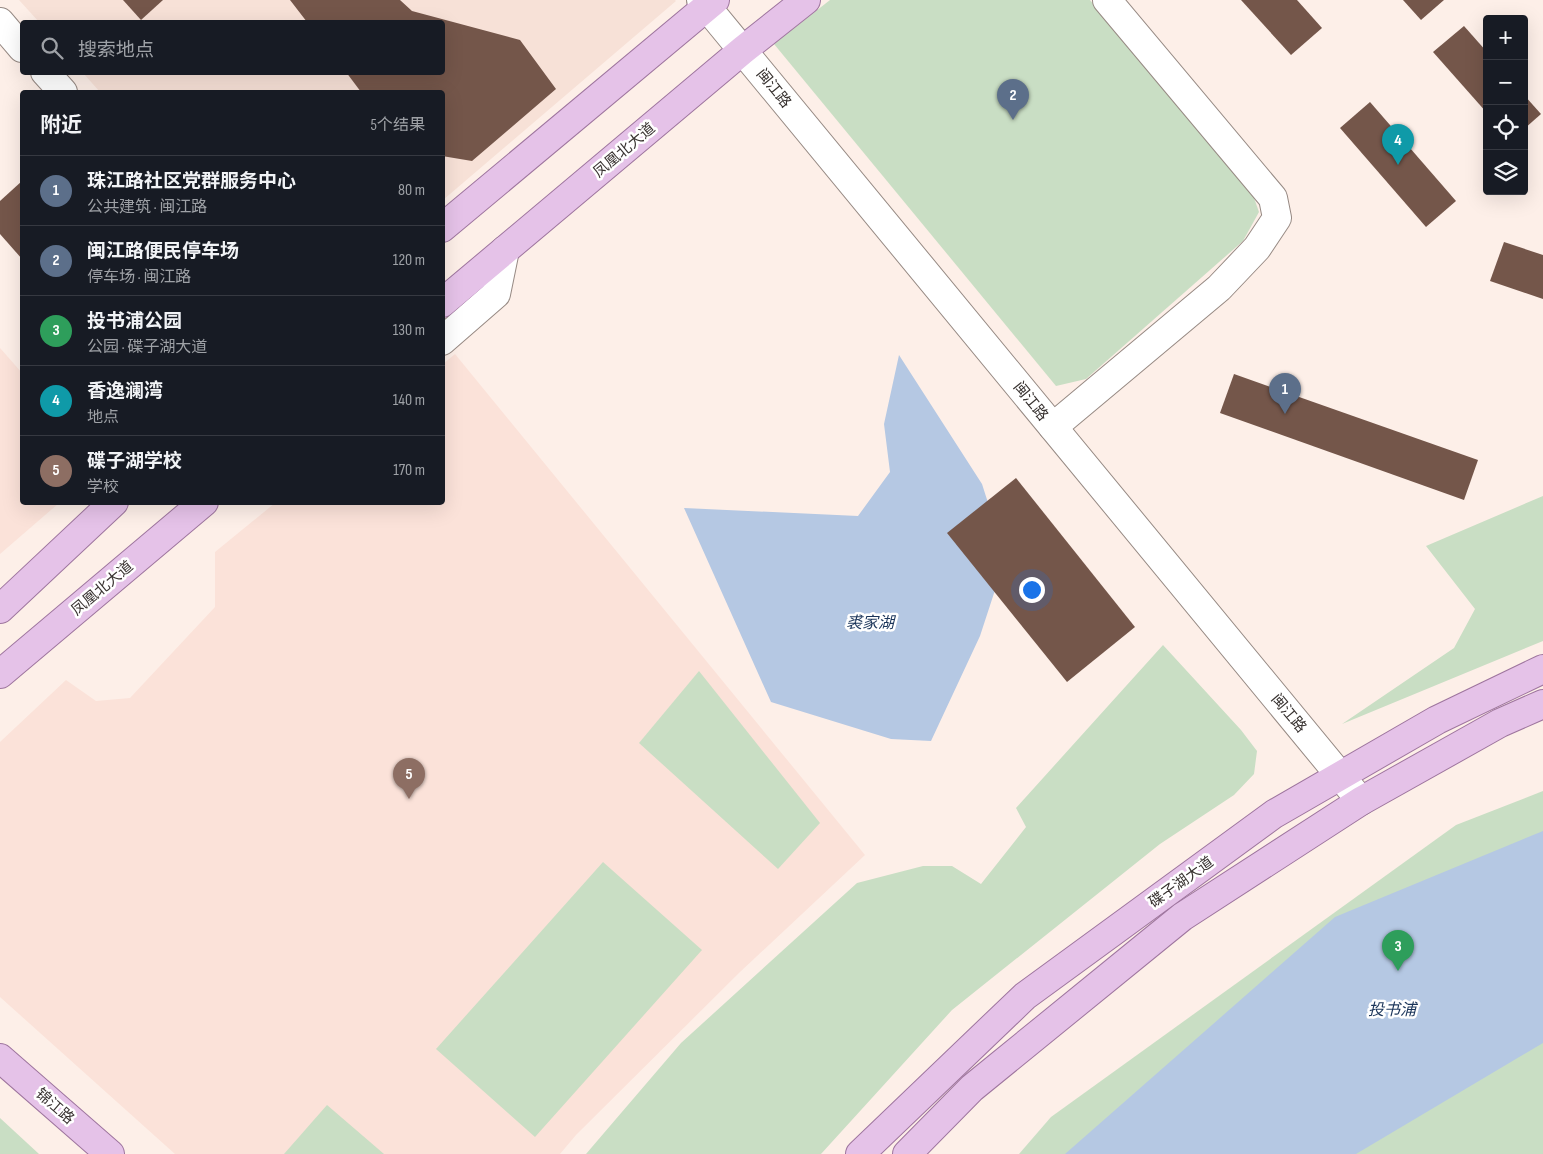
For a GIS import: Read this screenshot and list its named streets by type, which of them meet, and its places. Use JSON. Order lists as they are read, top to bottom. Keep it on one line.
{"streets":{"main road":["凤凰北大道","碟子湖大道","锦江路"],"street":["闽江路"]},"crossings":[["闽江路","凤凰北大道"],["闽江路","碟子湖大道"]],"water":["裘家湖","投书浦"],"page":{"map_buttons":["+","−"],"search":"搜索地点","pins":["2","4","1","5","3"],"heading":["附近","5个结果"],"list":[{"mark":"1","name":"珠江路社区党群服务中心","note":"公共建筑 · 闽江路","value":"80 m"},{"mark":"2","name":"闽江路便民停车场","note":"停车场 · 闽江路","value":"120 m"},{"mark":"3","name":"投书浦公园","note":"公园 · 碟子湖大道","value":"130 m"},{"mark":"4","name":"香逸澜湾","note":"地点","value":"140 m"},{"mark":"5","name":"碟子湖学校","note":"学校","value":"170 m"}]}}
